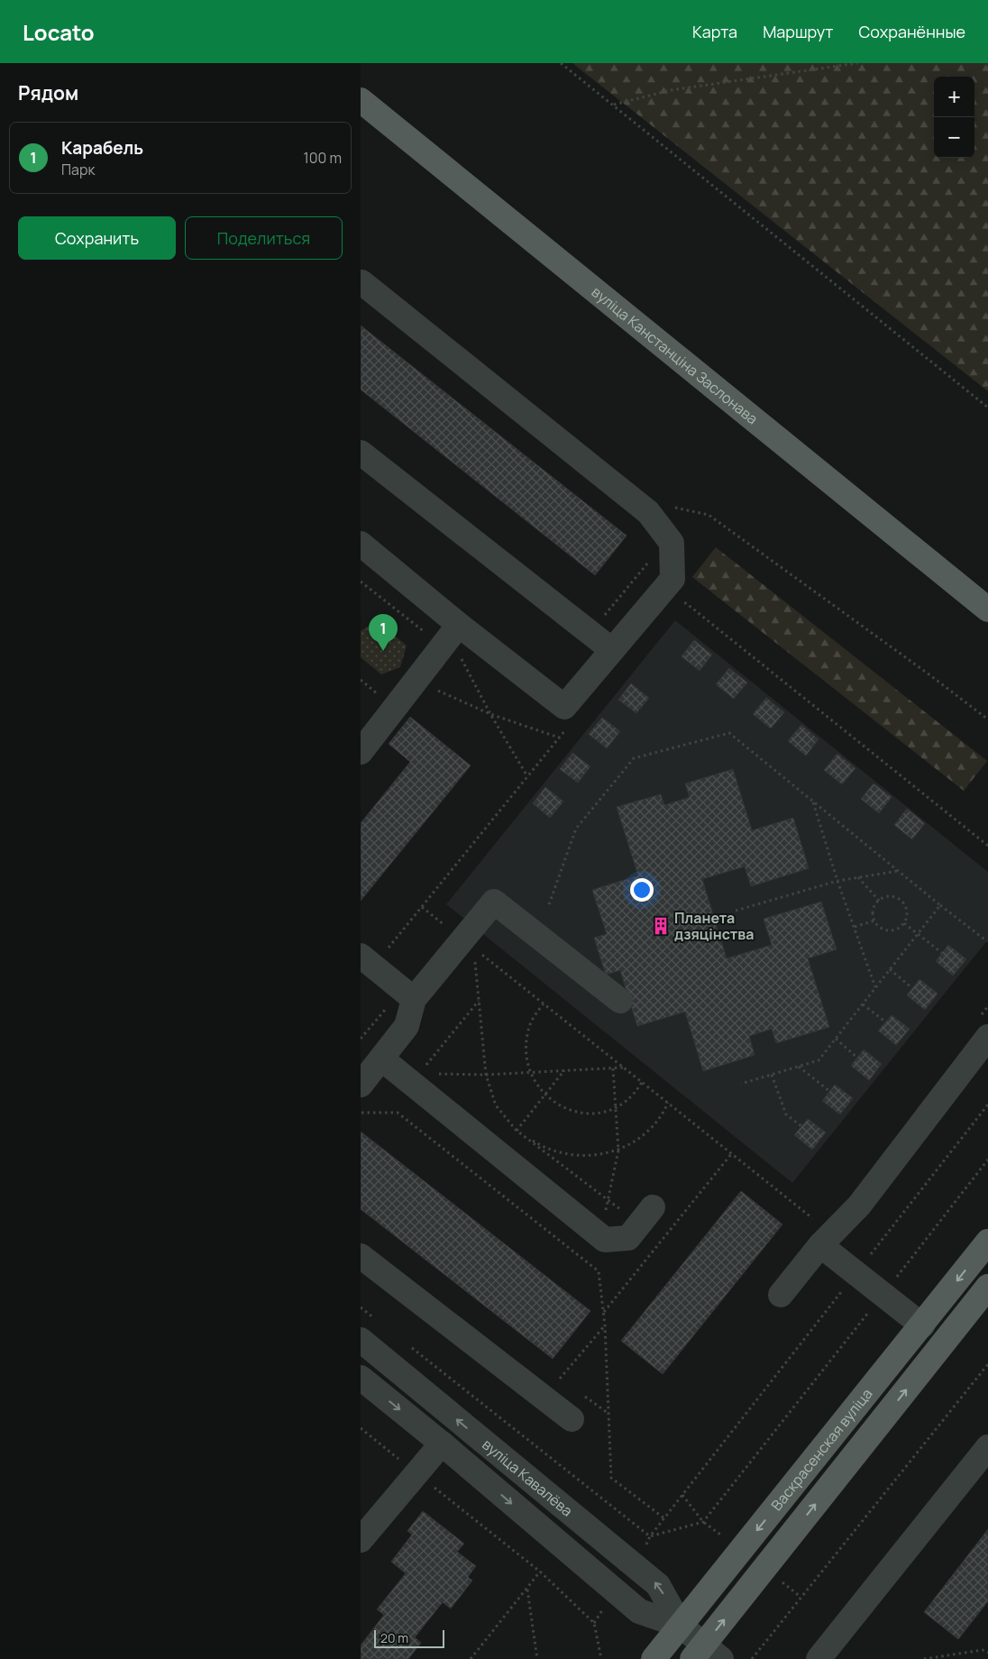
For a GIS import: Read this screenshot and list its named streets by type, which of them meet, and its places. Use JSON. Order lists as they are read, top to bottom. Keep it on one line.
{"streets":{"main road":["вуліца Канстанціна Заслонава","Васкрасенская вуліца"],"street":["вуліца Кавалёва"]},"crossings":[["Васкрасенская вуліца","вуліца Кавалёва"]],"places":{"building":["Планета дзяцінства"]},"scale_bar":"20 m","page":{"header":"Locato","nav":["Карта","Маршрут","Сохранённые"],"heading":"Рядом","map_buttons":["+","−"],"list":[{"mark":"1","name":"Карабель","note":"Парк","value":"100 m"}],"buttons":["Сохранить","Поделиться"],"pins":"1","scale":"20 m"}}
